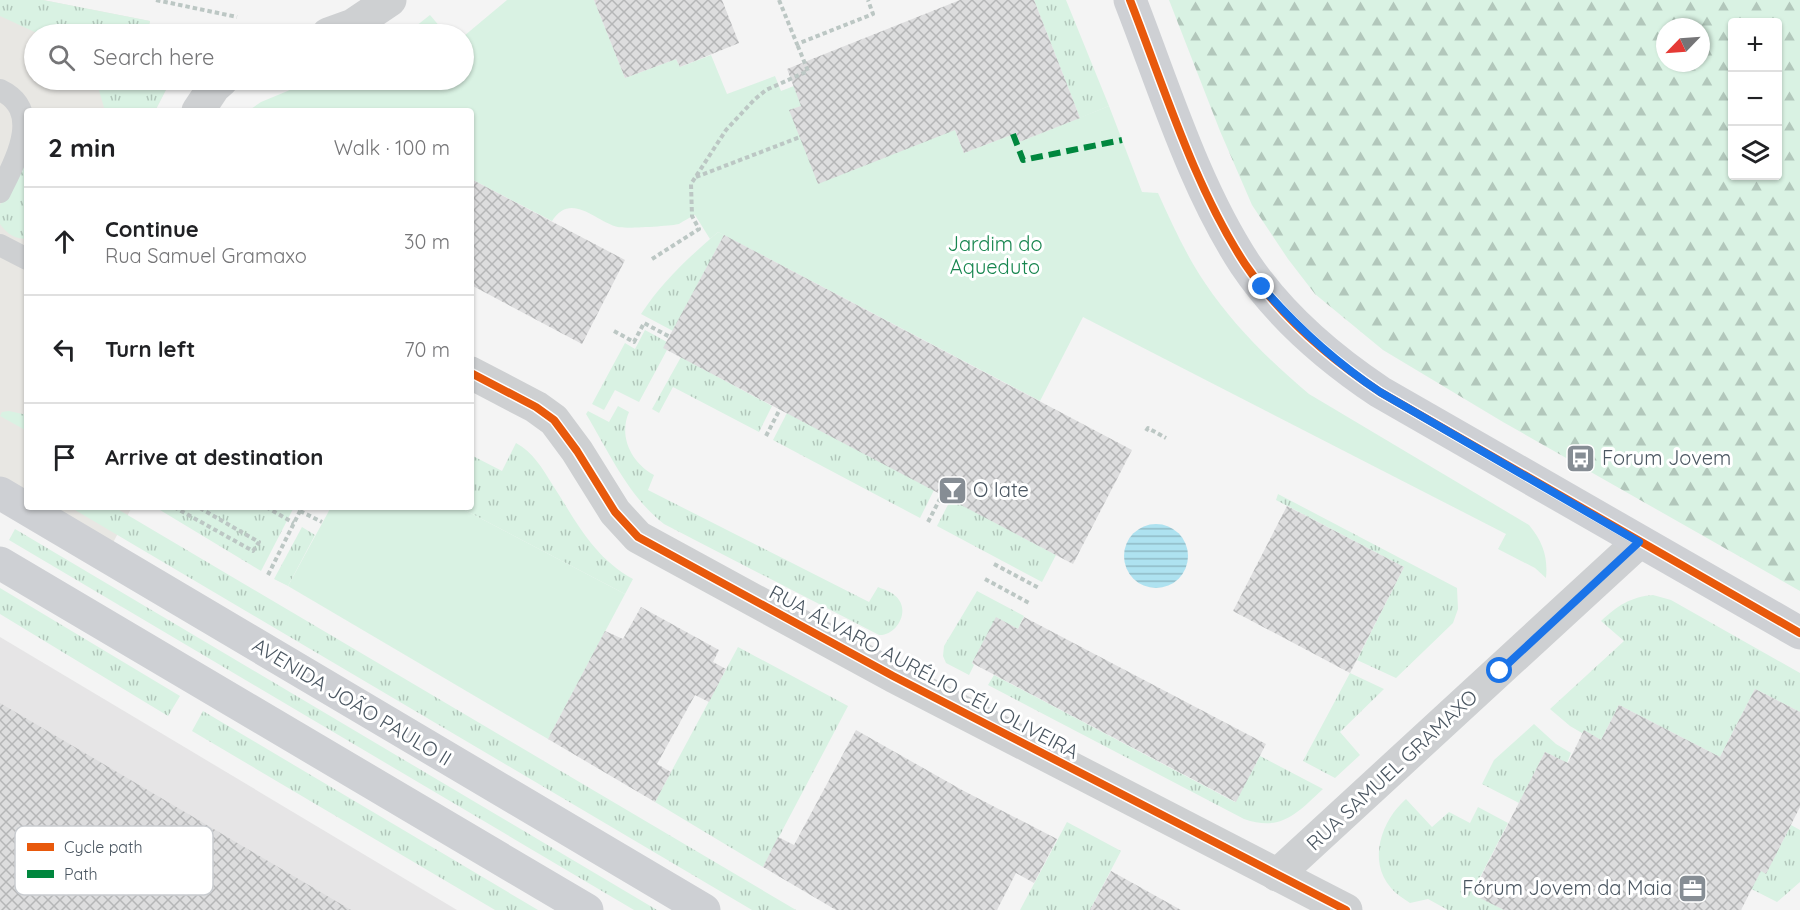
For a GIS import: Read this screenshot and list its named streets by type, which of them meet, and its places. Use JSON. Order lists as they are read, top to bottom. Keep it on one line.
{"streets":{"main road":["AVENIDA JOÃO PAULO II"],"street":["RUA ÁLVARO AURÉLIO CÉU OLIVEIRA","RUA SAMUEL GRAMAXO"]},"crossings":[["RUA ÁLVARO AURÉLIO CÉU OLIVEIRA","RUA SAMUEL GRAMAXO"]],"parks":["Jardim do Aqueduto"],"places":{"bus stop":["Forum Jovem"],"bar":["O Iate"],"office":["Fórum Jovem da Maia"]},"legend":["Cycle path","Path"],"north":"bottom left","page":{"map_buttons":["+","−"],"search":"Search here","heading":["2 min","Walk · 100 m"],"list":[["Continue","Rua Samuel Gramaxo","30 m"],["Turn left","70 m"],"Arrive at destination"]}}
